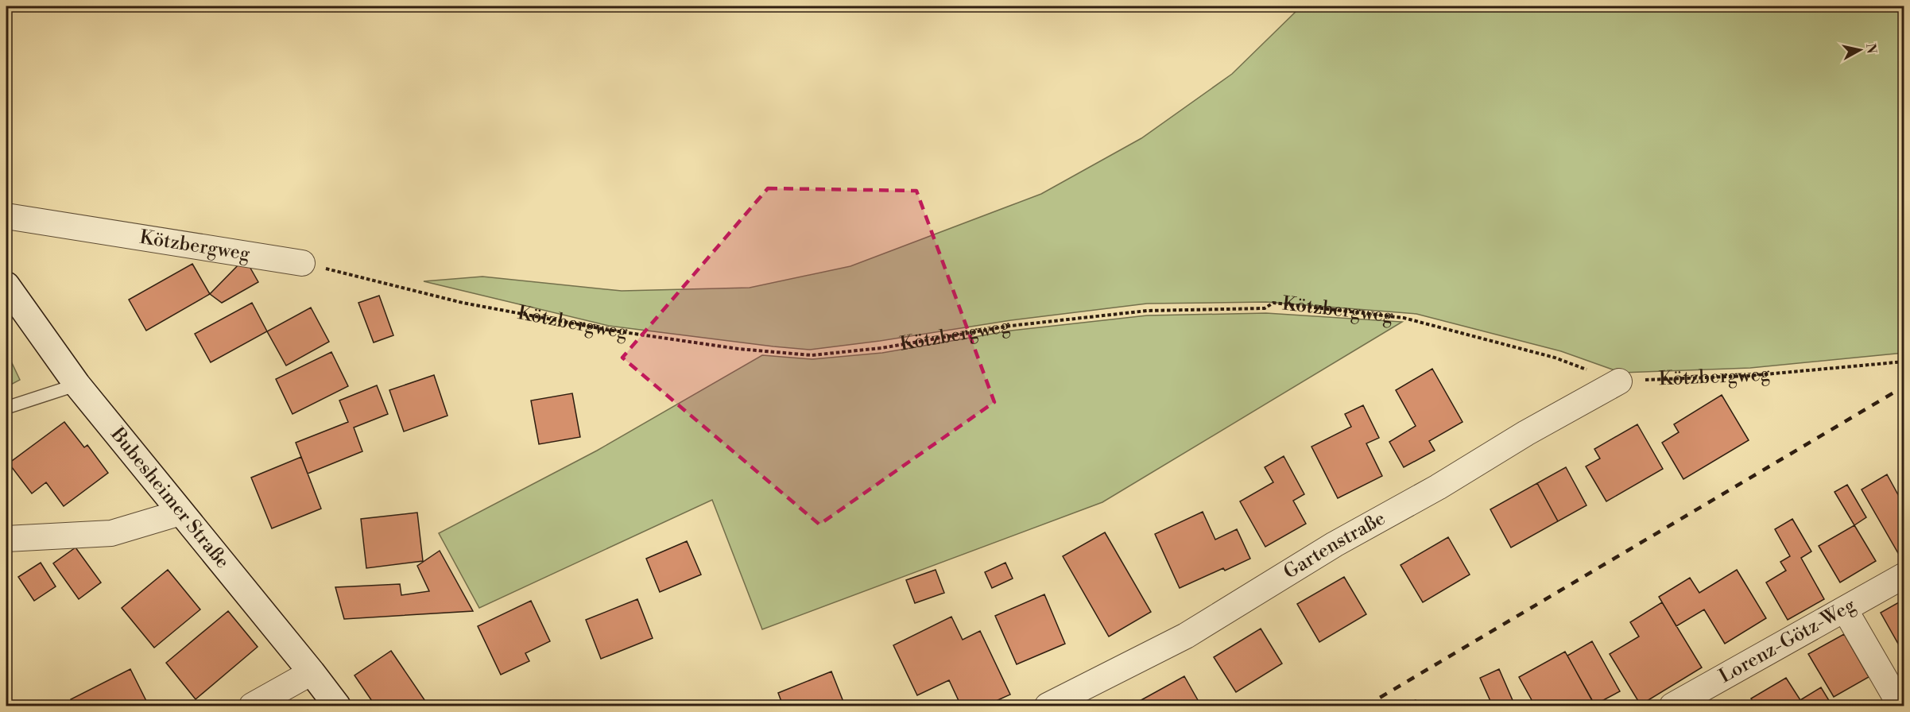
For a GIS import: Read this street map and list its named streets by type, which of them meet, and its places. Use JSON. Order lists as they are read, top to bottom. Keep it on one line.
{"streets":{"street":["Kötzbergweg","Bubesheimer Straße","Gartenstraße","Lorenz-Götz-Weg"]},"crossings":[["Kötzbergweg","Gartenstraße"]],"north":"right"}
